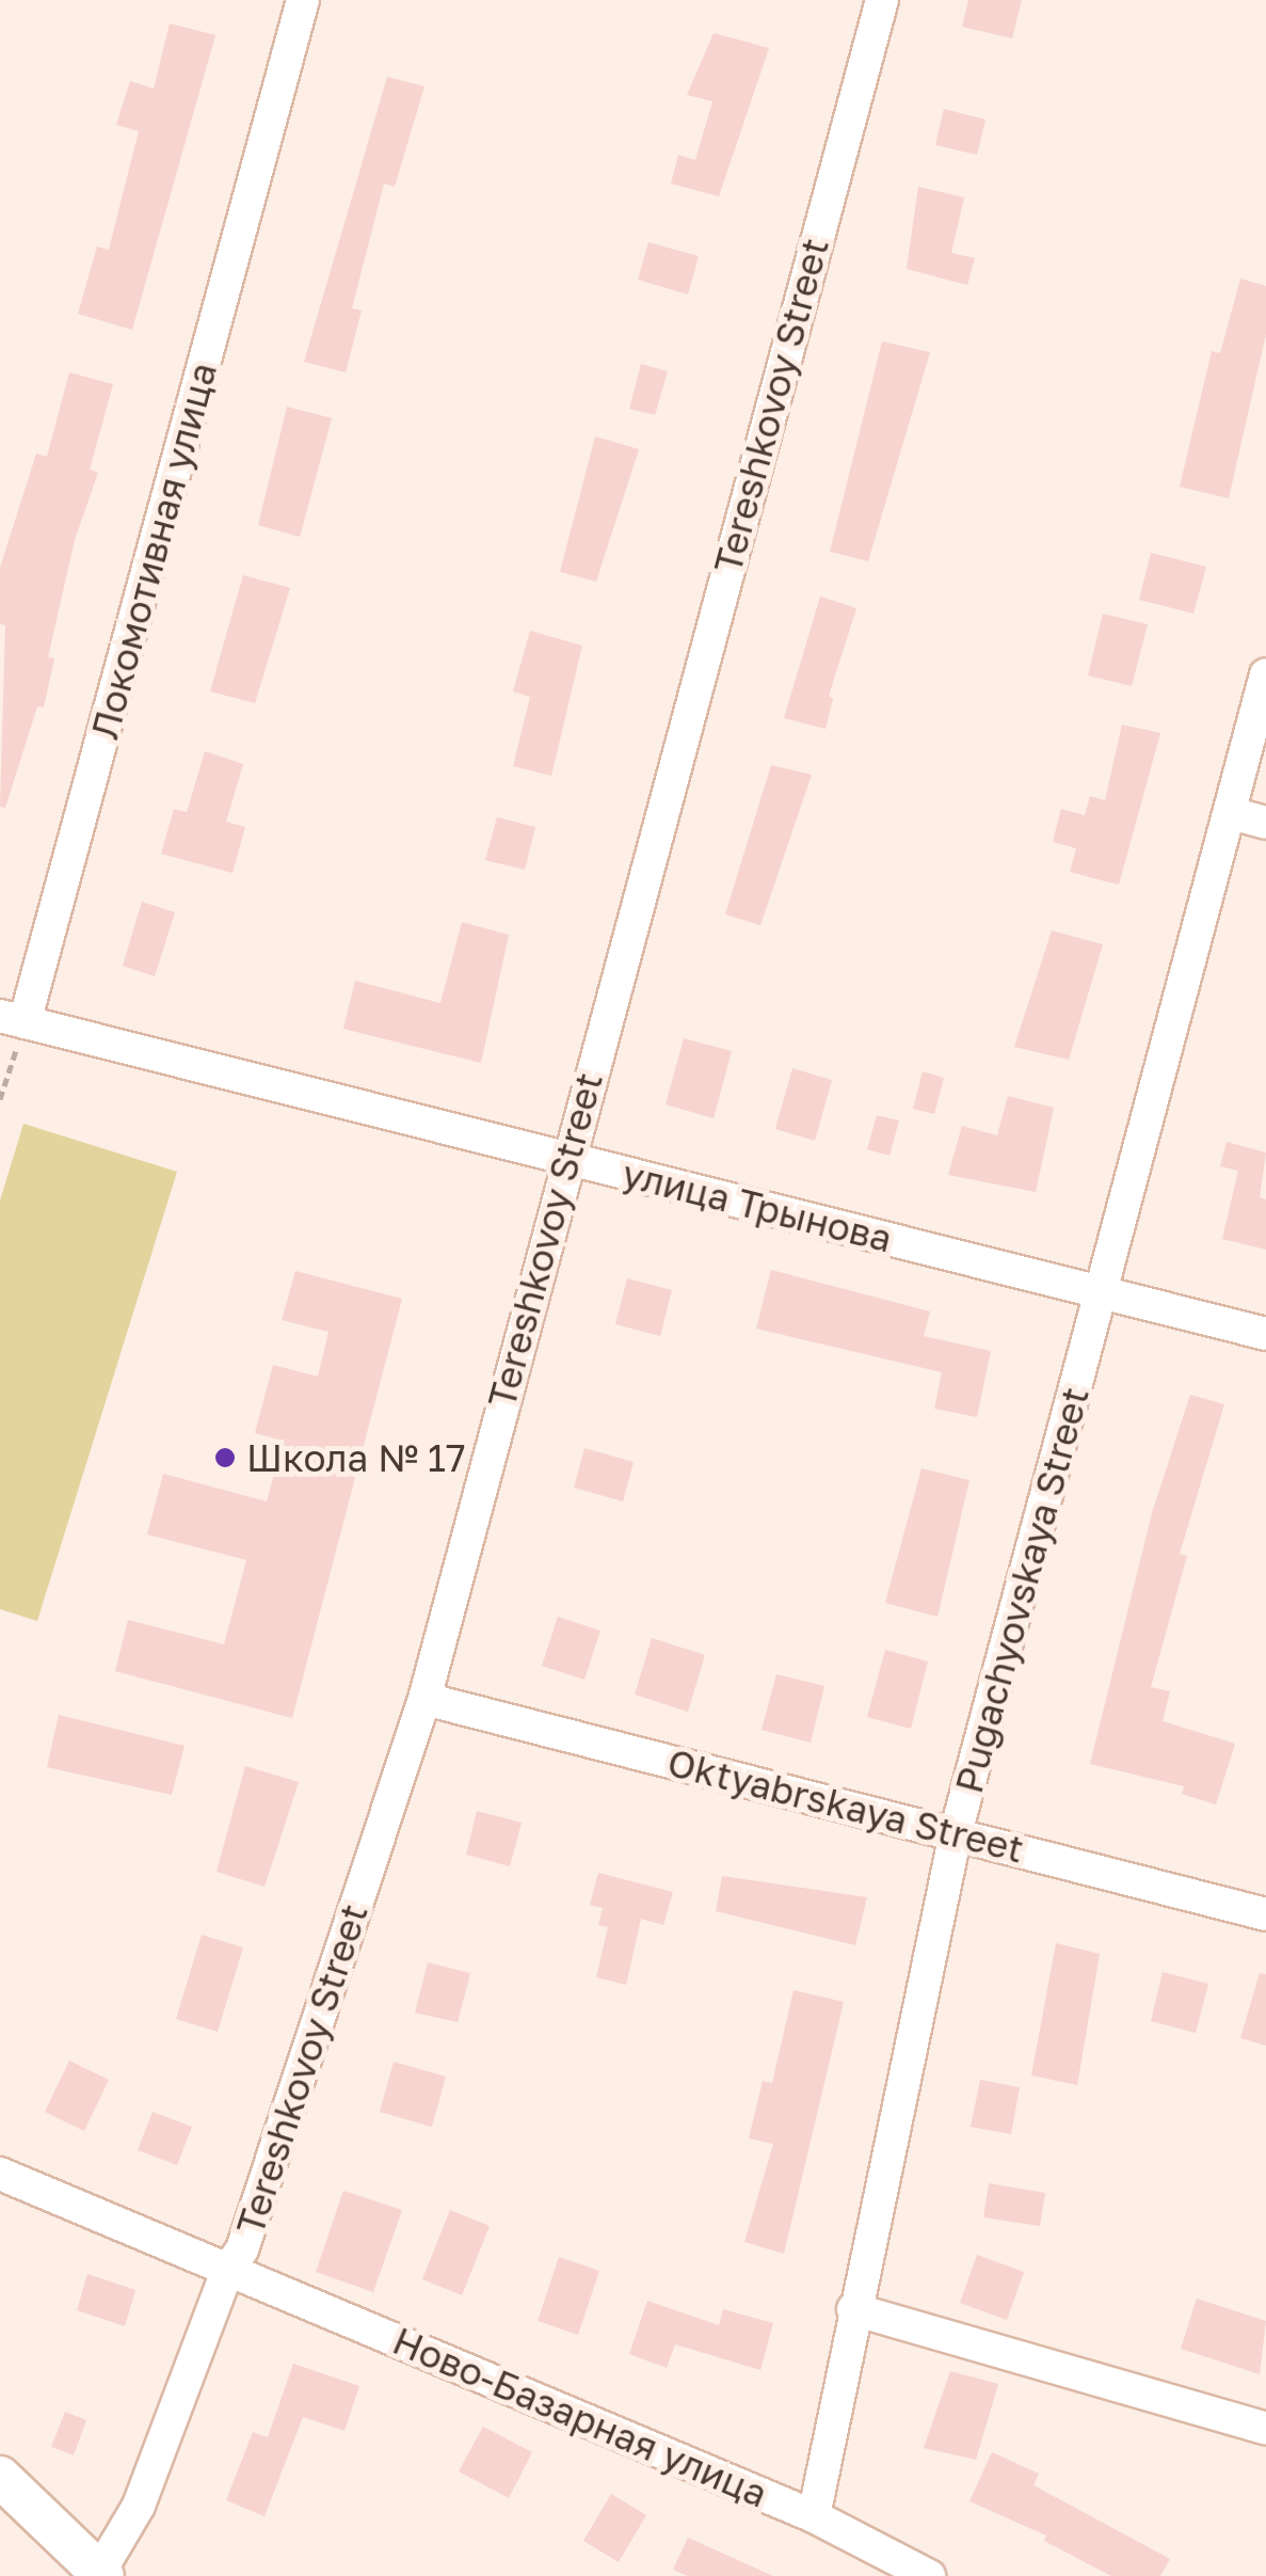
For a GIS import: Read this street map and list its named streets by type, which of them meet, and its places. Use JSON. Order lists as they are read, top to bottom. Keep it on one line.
{"streets":{"street":["Tereshkovoy Street","Локомотивная улица","улица Трынова","Pugachyovskaya Street","Oktyabrskaya Street","Ново-Базарная улица"]},"crossings":[["Tereshkovoy Street","улица Трынова"],["Tereshkovoy Street","Oktyabrskaya Street"],["Tereshkovoy Street","Ново-Базарная улица"],["Локомотивная улица","улица Трынова"],["улица Трынова","Pugachyovskaya Street"],["Pugachyovskaya Street","Oktyabrskaya Street"],["Pugachyovskaya Street","Ново-Базарная улица"]],"places":["Школа № 17"]}
